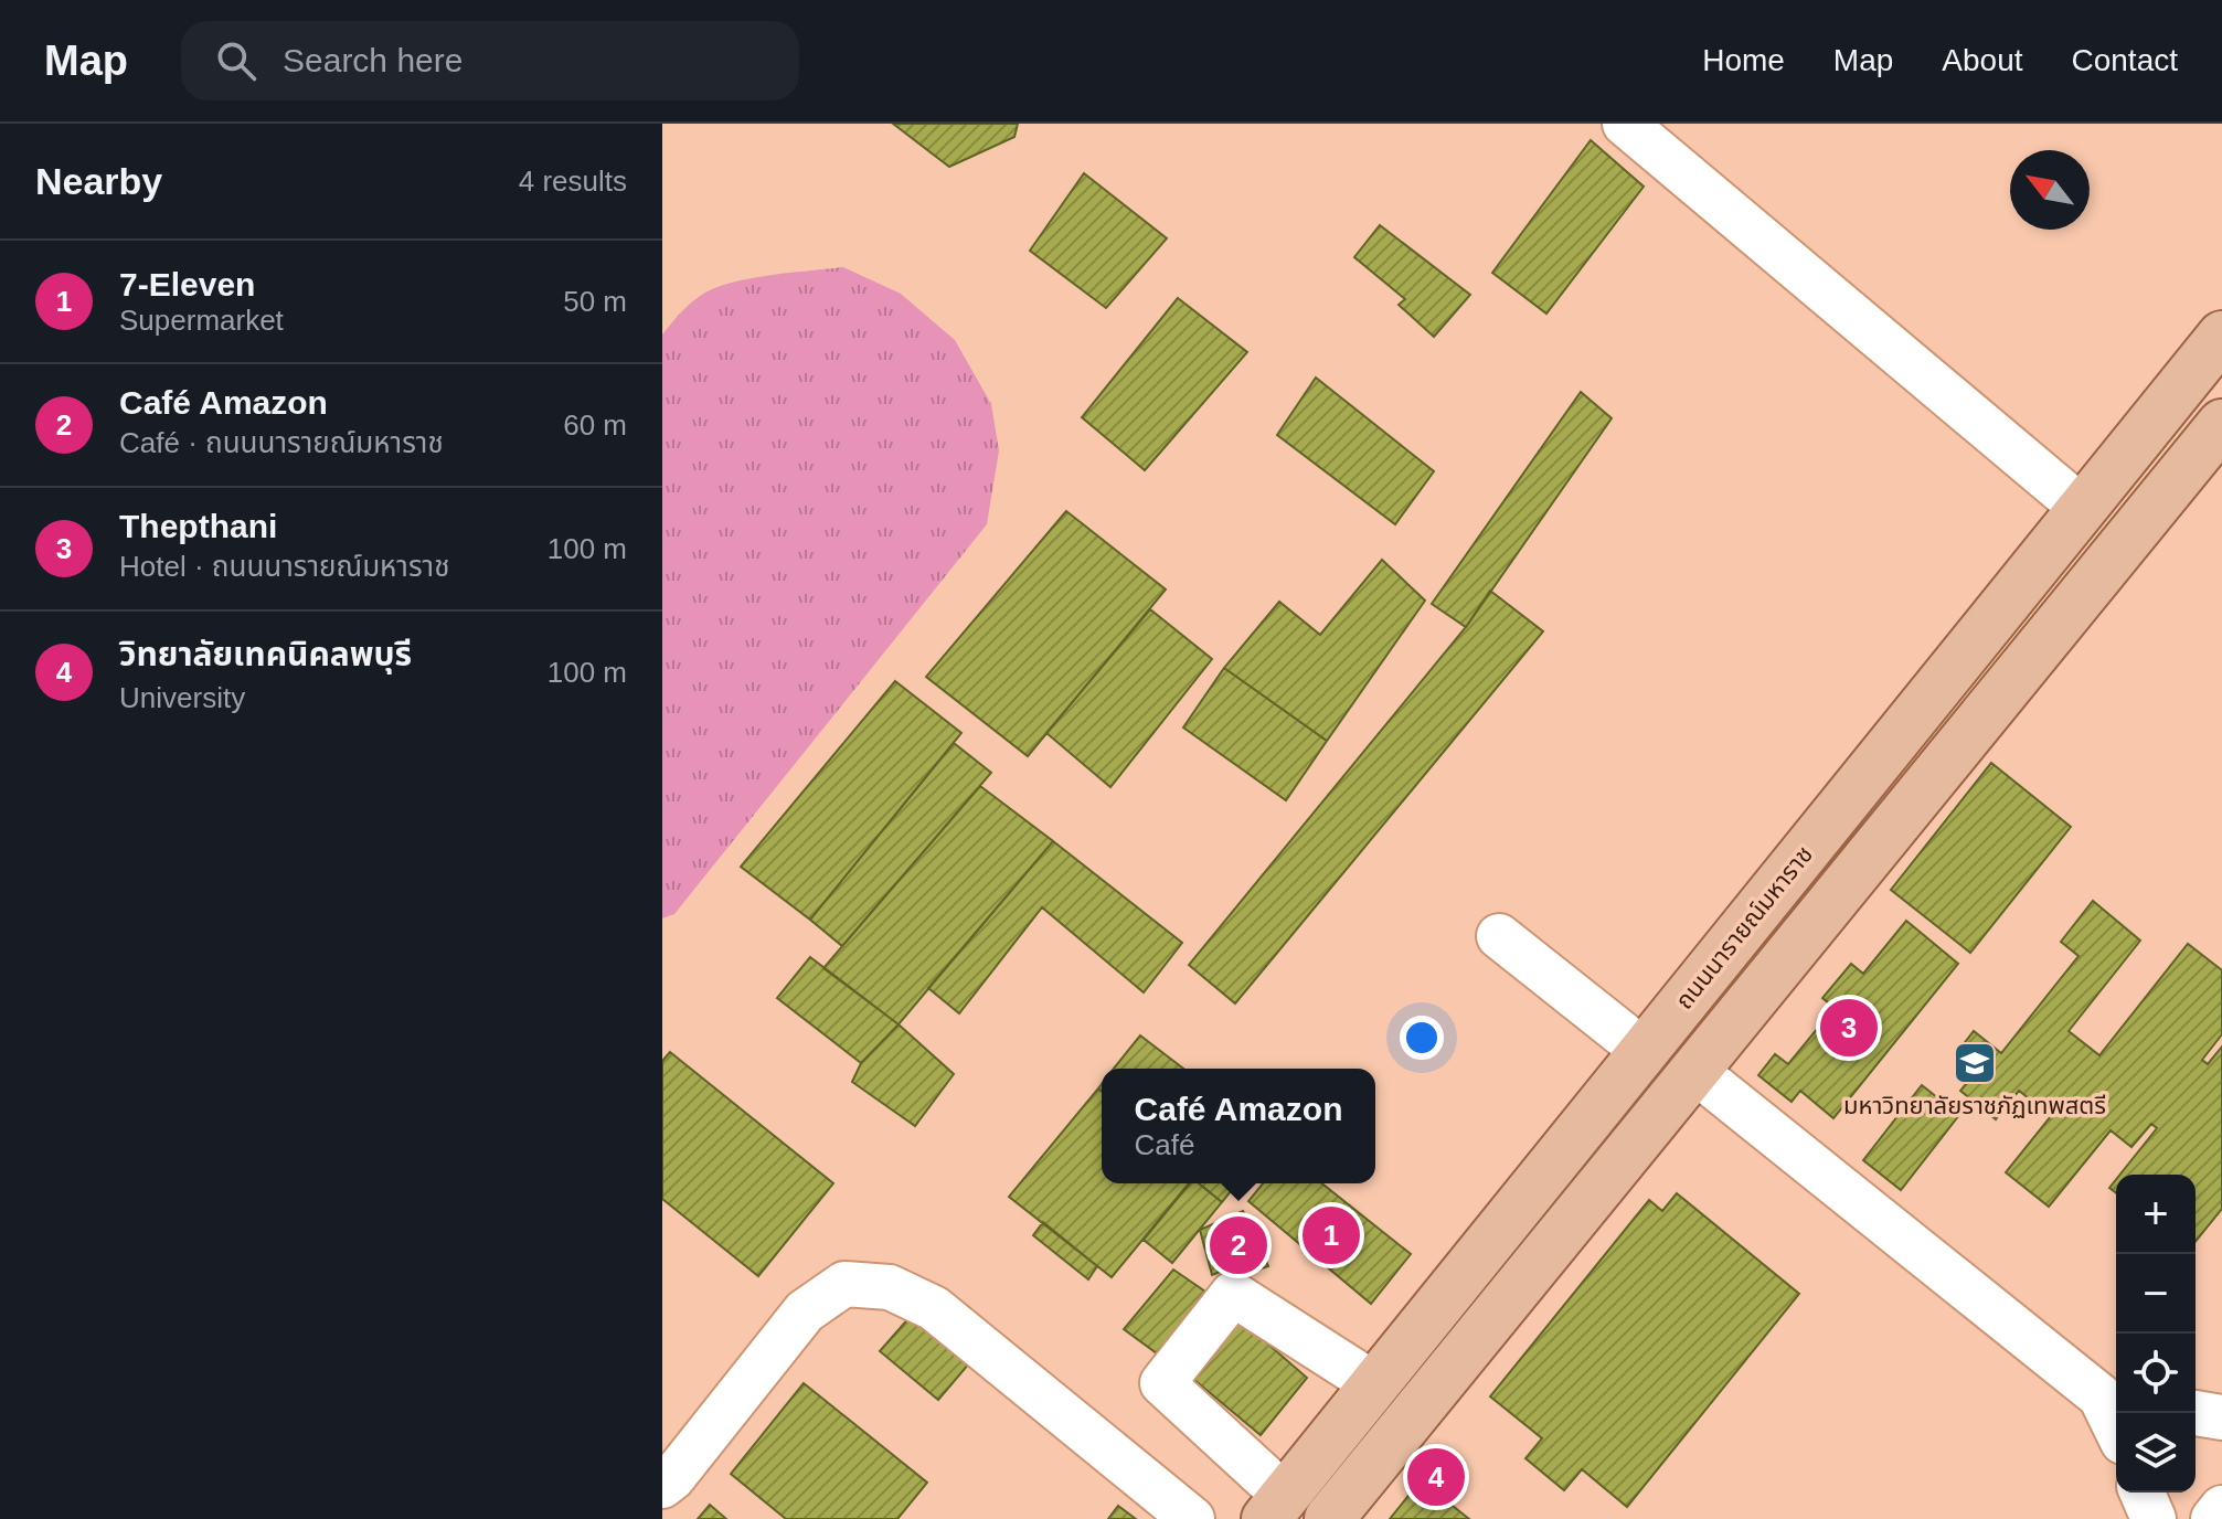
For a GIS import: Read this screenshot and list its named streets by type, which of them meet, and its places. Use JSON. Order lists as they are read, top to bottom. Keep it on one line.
{"streets":{"main road":["ถนนนารายณ์มหาราช"]},"places":{"school or university":["มหาวิทยาลัยราชภัฏเทพสตรี"]},"north":"top left","page":{"header":"Map","search":"Search here","nav":["Home","Map","About","Contact"],"heading":["Nearby","4 results"],"list":[{"mark":"1","name":"7-Eleven","note":"Supermarket","value":"50 m"},{"mark":"2","name":"Café Amazon","note":"Café · ถนนนารายณ์มหาราช","value":"60 m"},{"mark":"3","name":"Thepthani","note":"Hotel · ถนนนารายณ์มหาราช","value":"100 m"},{"mark":"4","name":"วิทยาลัยเทคนิคลพบุรี","note":"University","value":"100 m"}],"pins":["3","1","2","4"],"popup":["Café Amazon","Café"],"map_buttons":["+","−"]}}
